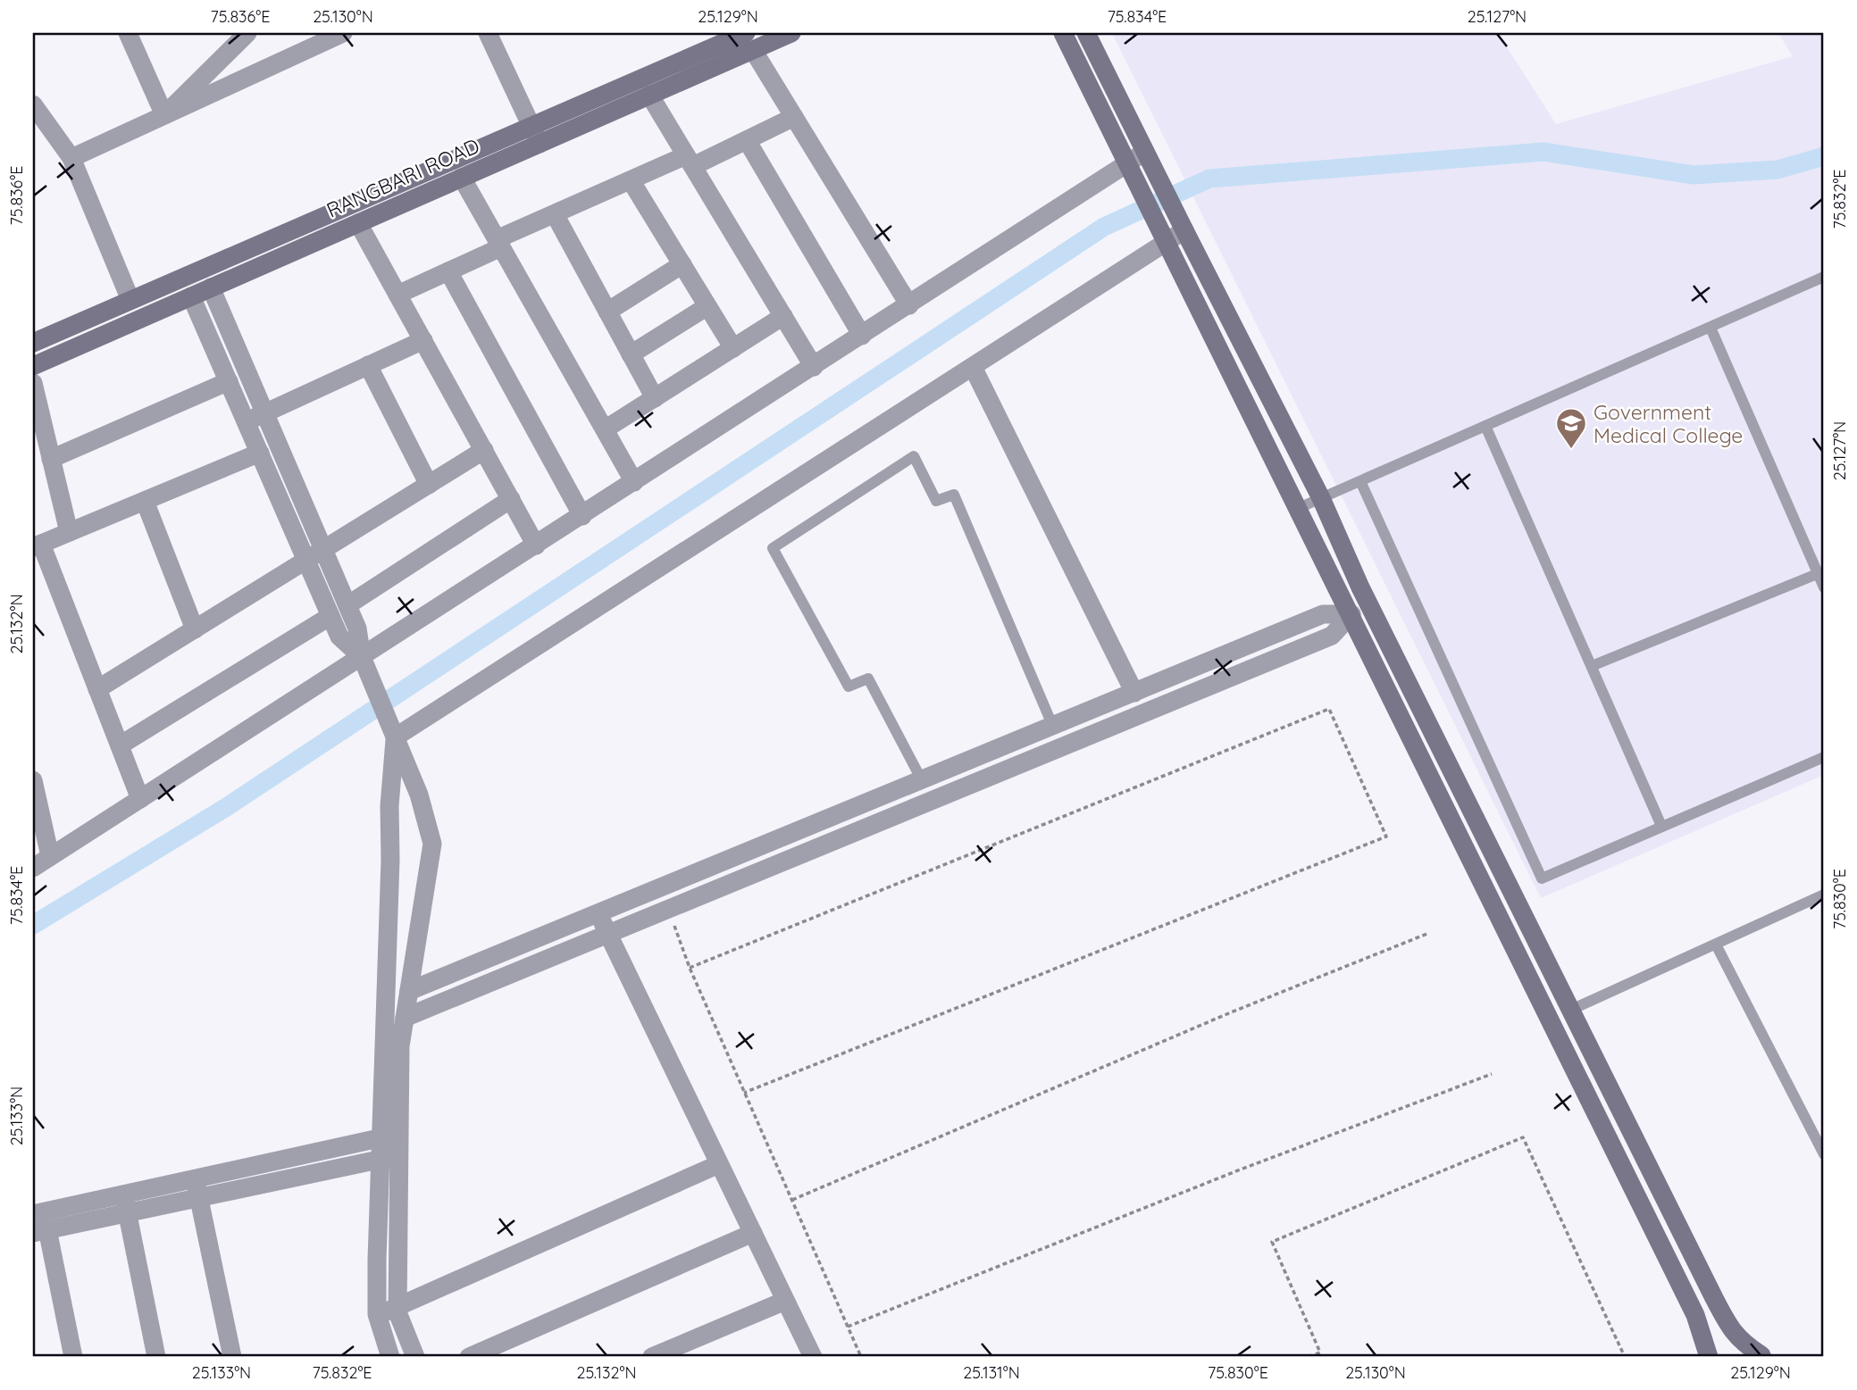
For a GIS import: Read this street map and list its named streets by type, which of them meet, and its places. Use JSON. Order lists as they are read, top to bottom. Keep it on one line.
{"streets":{"street":["RANGBARI ROAD"]},"places":{"school or university":["Government Medical College"]},"coordinates":["75.836°E","25.130°N","25.129°N","75.834°E","25.127°N","75.832°E","25.132°N","75.830°E","25.133°N","25.131°N"]}
